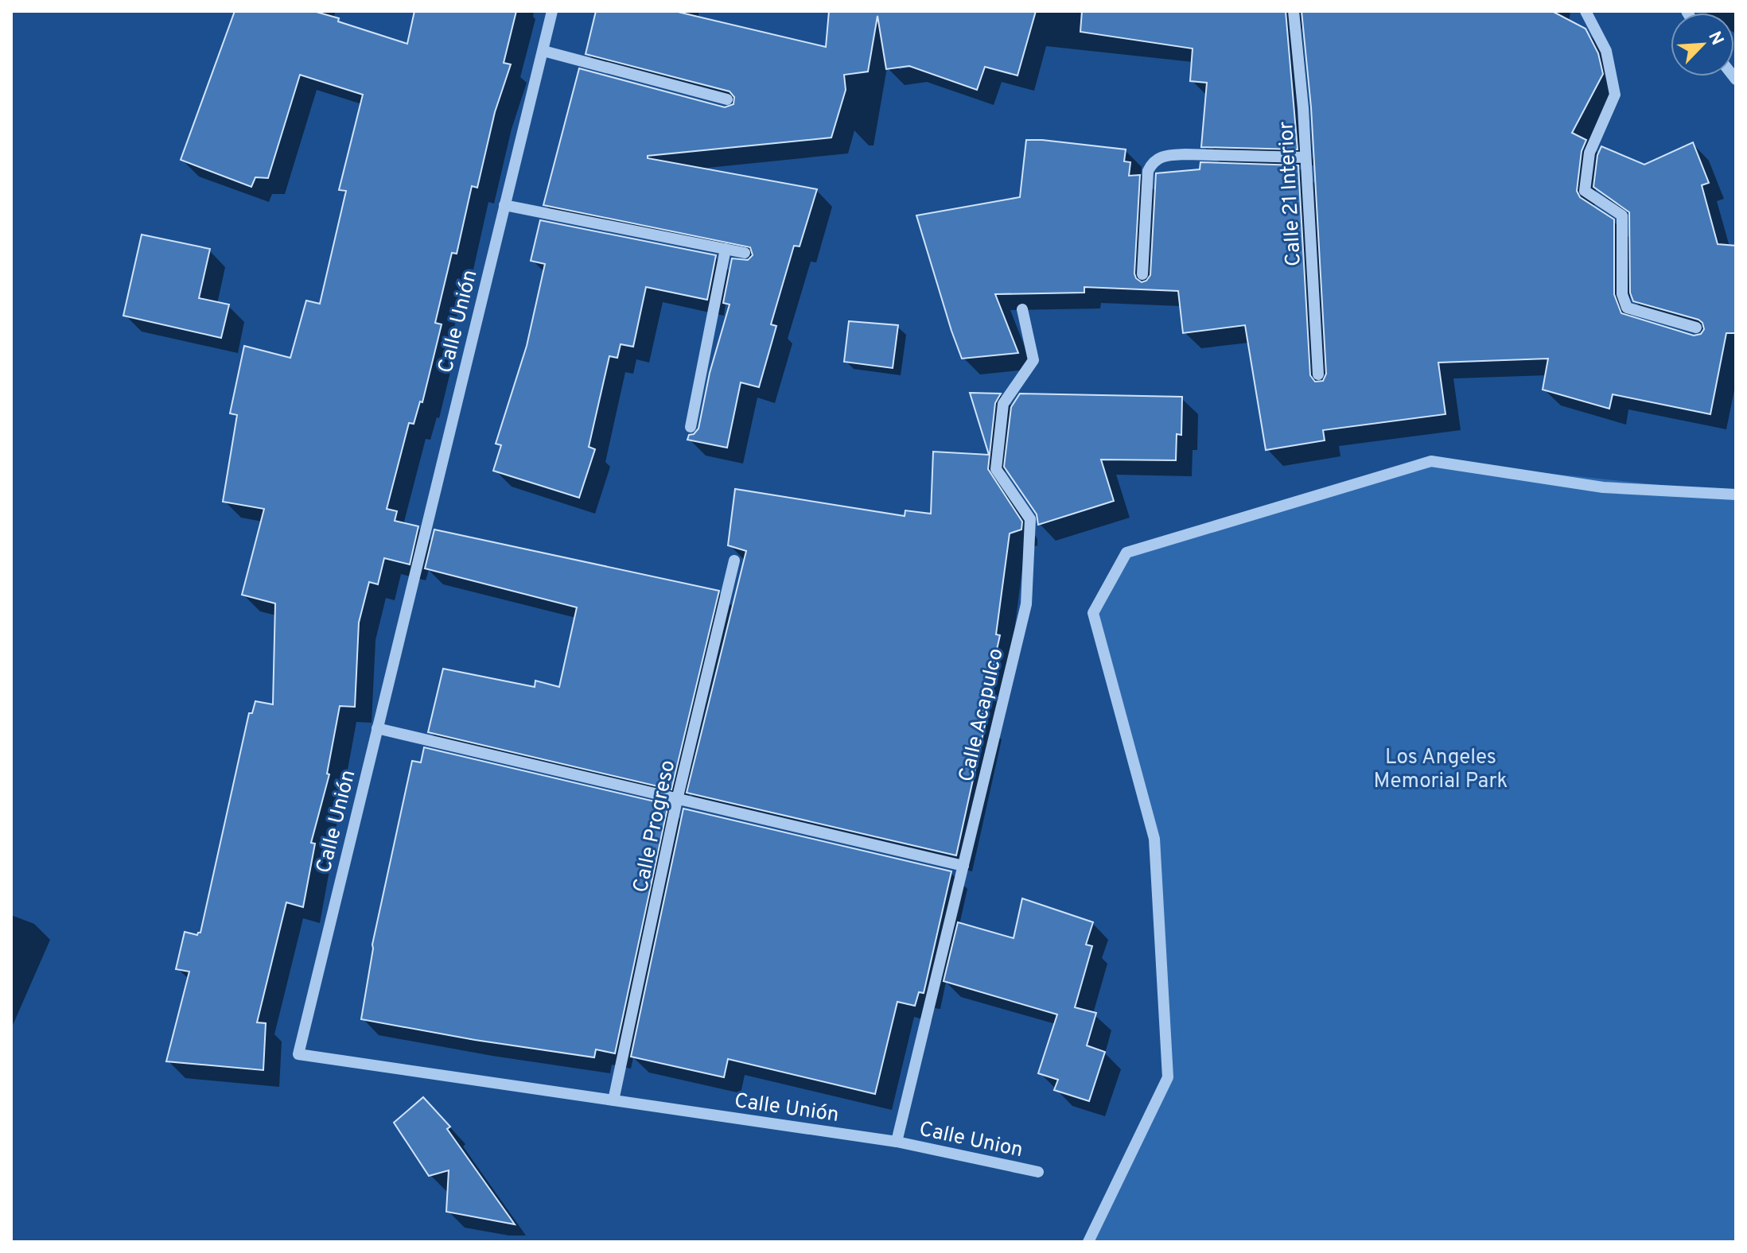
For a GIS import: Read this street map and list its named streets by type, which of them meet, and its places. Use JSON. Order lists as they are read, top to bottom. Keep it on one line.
{"streets":{"street":["Calle 21 Interior","Calle Unión","Calle Acapulco","Calle Progreso","Calle Union"]},"crossings":[["Calle Unión","Calle Acapulco"],["Calle Unión","Calle Progreso"],["Calle Unión","Calle Union"],["Calle Acapulco","Calle Union"]],"parks":["Los Angeles Memorial Park"],"north":"top right"}
